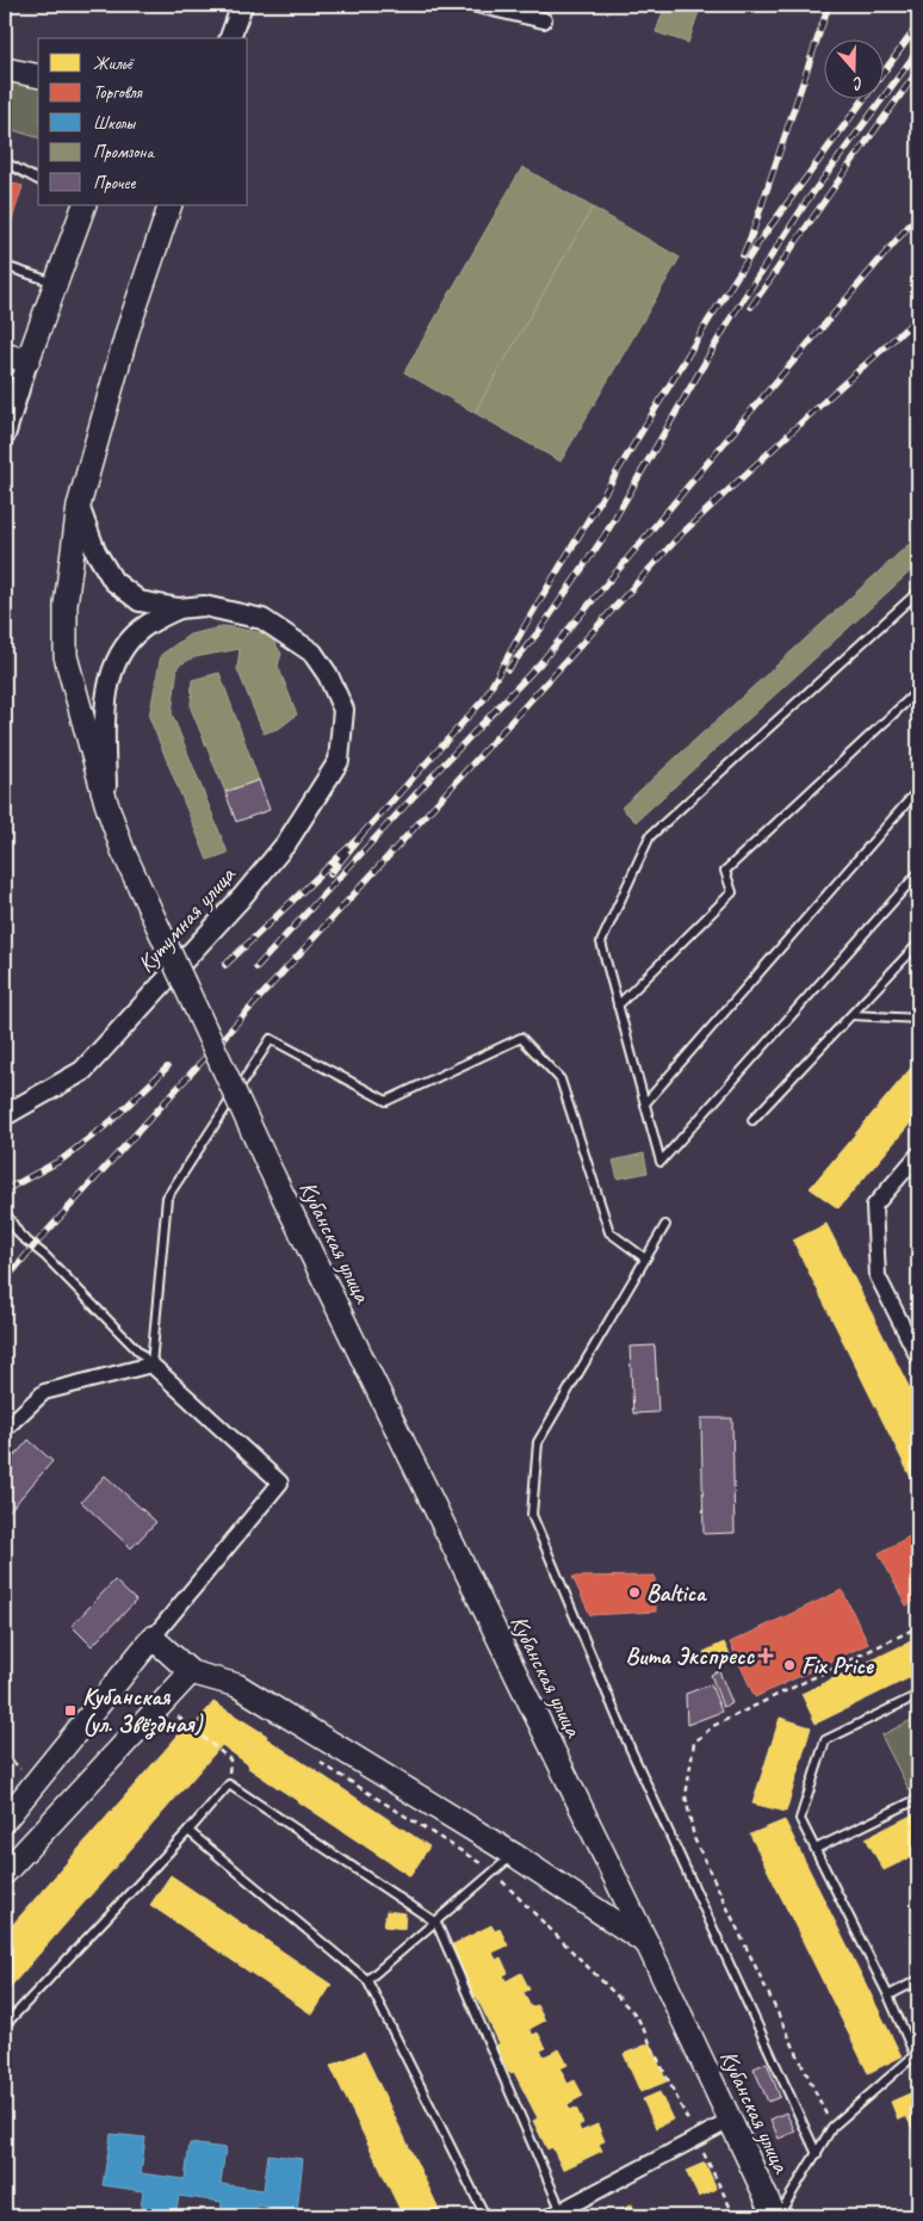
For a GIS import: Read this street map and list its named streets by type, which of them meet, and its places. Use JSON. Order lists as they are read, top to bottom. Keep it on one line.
{"streets":{"main road":["Кубанская улица"],"street":["Кутумная улица"]},"places":{"other":["Baltica","Fix Price"],"health":["Вита Экспресс"],"transit":["Кубанская (ул. Звёздная)"]},"legend":["Жильё","Торговля","Школы","Промзона","Прочее"],"north":"bottom"}
